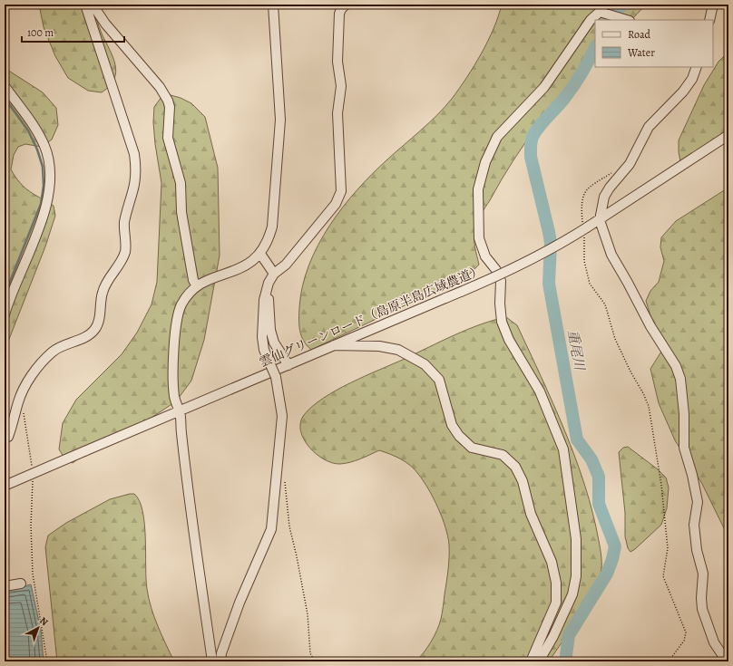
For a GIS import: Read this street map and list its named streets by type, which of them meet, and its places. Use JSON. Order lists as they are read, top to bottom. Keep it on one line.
{"streets":{"street":["雲仙グリーンロード（島原半島広域農道）"]},"water":["重尾川"],"legend":["Road","Water"],"scale_bar":"100 m","north":"top right"}
